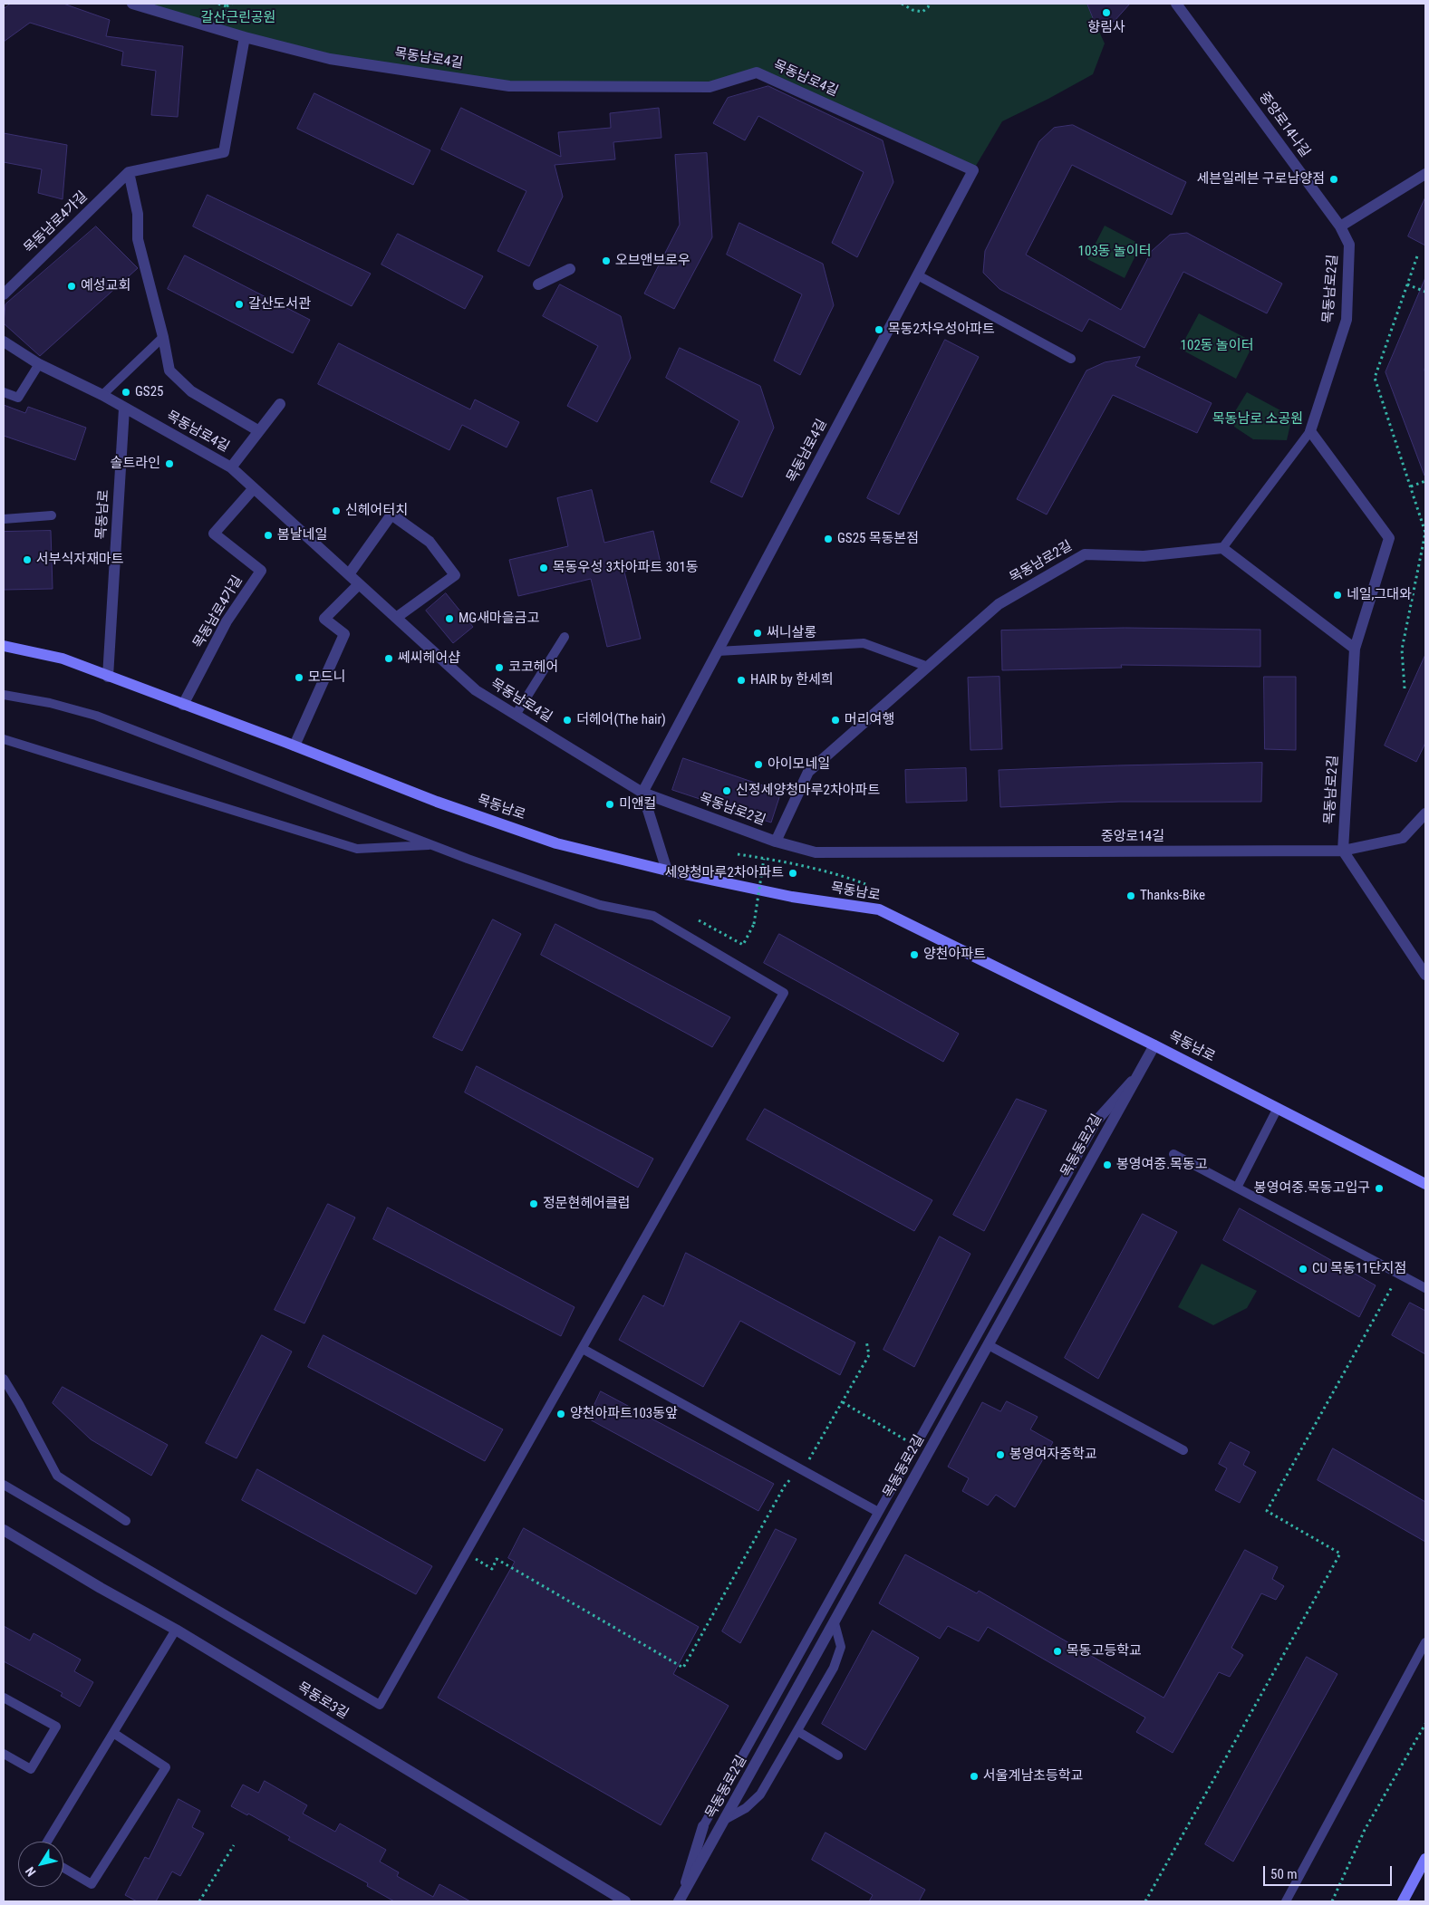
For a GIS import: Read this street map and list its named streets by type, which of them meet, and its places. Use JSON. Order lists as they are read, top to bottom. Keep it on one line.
{"streets":{"main road":["목동남로"],"street":["목동남로4길","중앙로14나길","목동남로4가길","목동남로2길","중앙로14길","목동동로2길","목동로3길"]},"crossings":[["목동남로4길","목동남로4가길"],["목동남로4길","목동남로2길"],["목동남로4길","목동남로"],["중앙로14나길","목동남로2길"],["목동남로4가길","목동남로"],["목동남로2길","중앙로14길"],["목동남로","목동동로2길"]],"parks":["갈산근린공원","103동 놀이터","102동 놀이터","목동남로 소공원"],"places":["향림사","세븐일레븐 구로남양점","오브앤브로우","예성교회","갈산도서관","목동2차우성아파트","GS25","솔트라인","신헤어터치","봄날네일","GS25 목동본점","서부식자재마트","목동우성 3차아파트 301동","네일,그대와","MG새마을금고","써니살롱","쎄씨헤어샵","코코헤어","모드니","HAIR by 한세희","더헤어(The hair)","머리여행","아이모네일","신정세양청마루2차아파트","미앤컬","세양청마루2차아파트","Thanks-Bike","양천아파트","봉영여중.목동고","봉영여중.목동고입구","정문현헤어클럽","CU 목동11단지점","양천아파트103동앞","봉영여자중학교","목동고등학교","서울계남초등학교"],"scale_bar":"50 m","north":"bottom left"}
